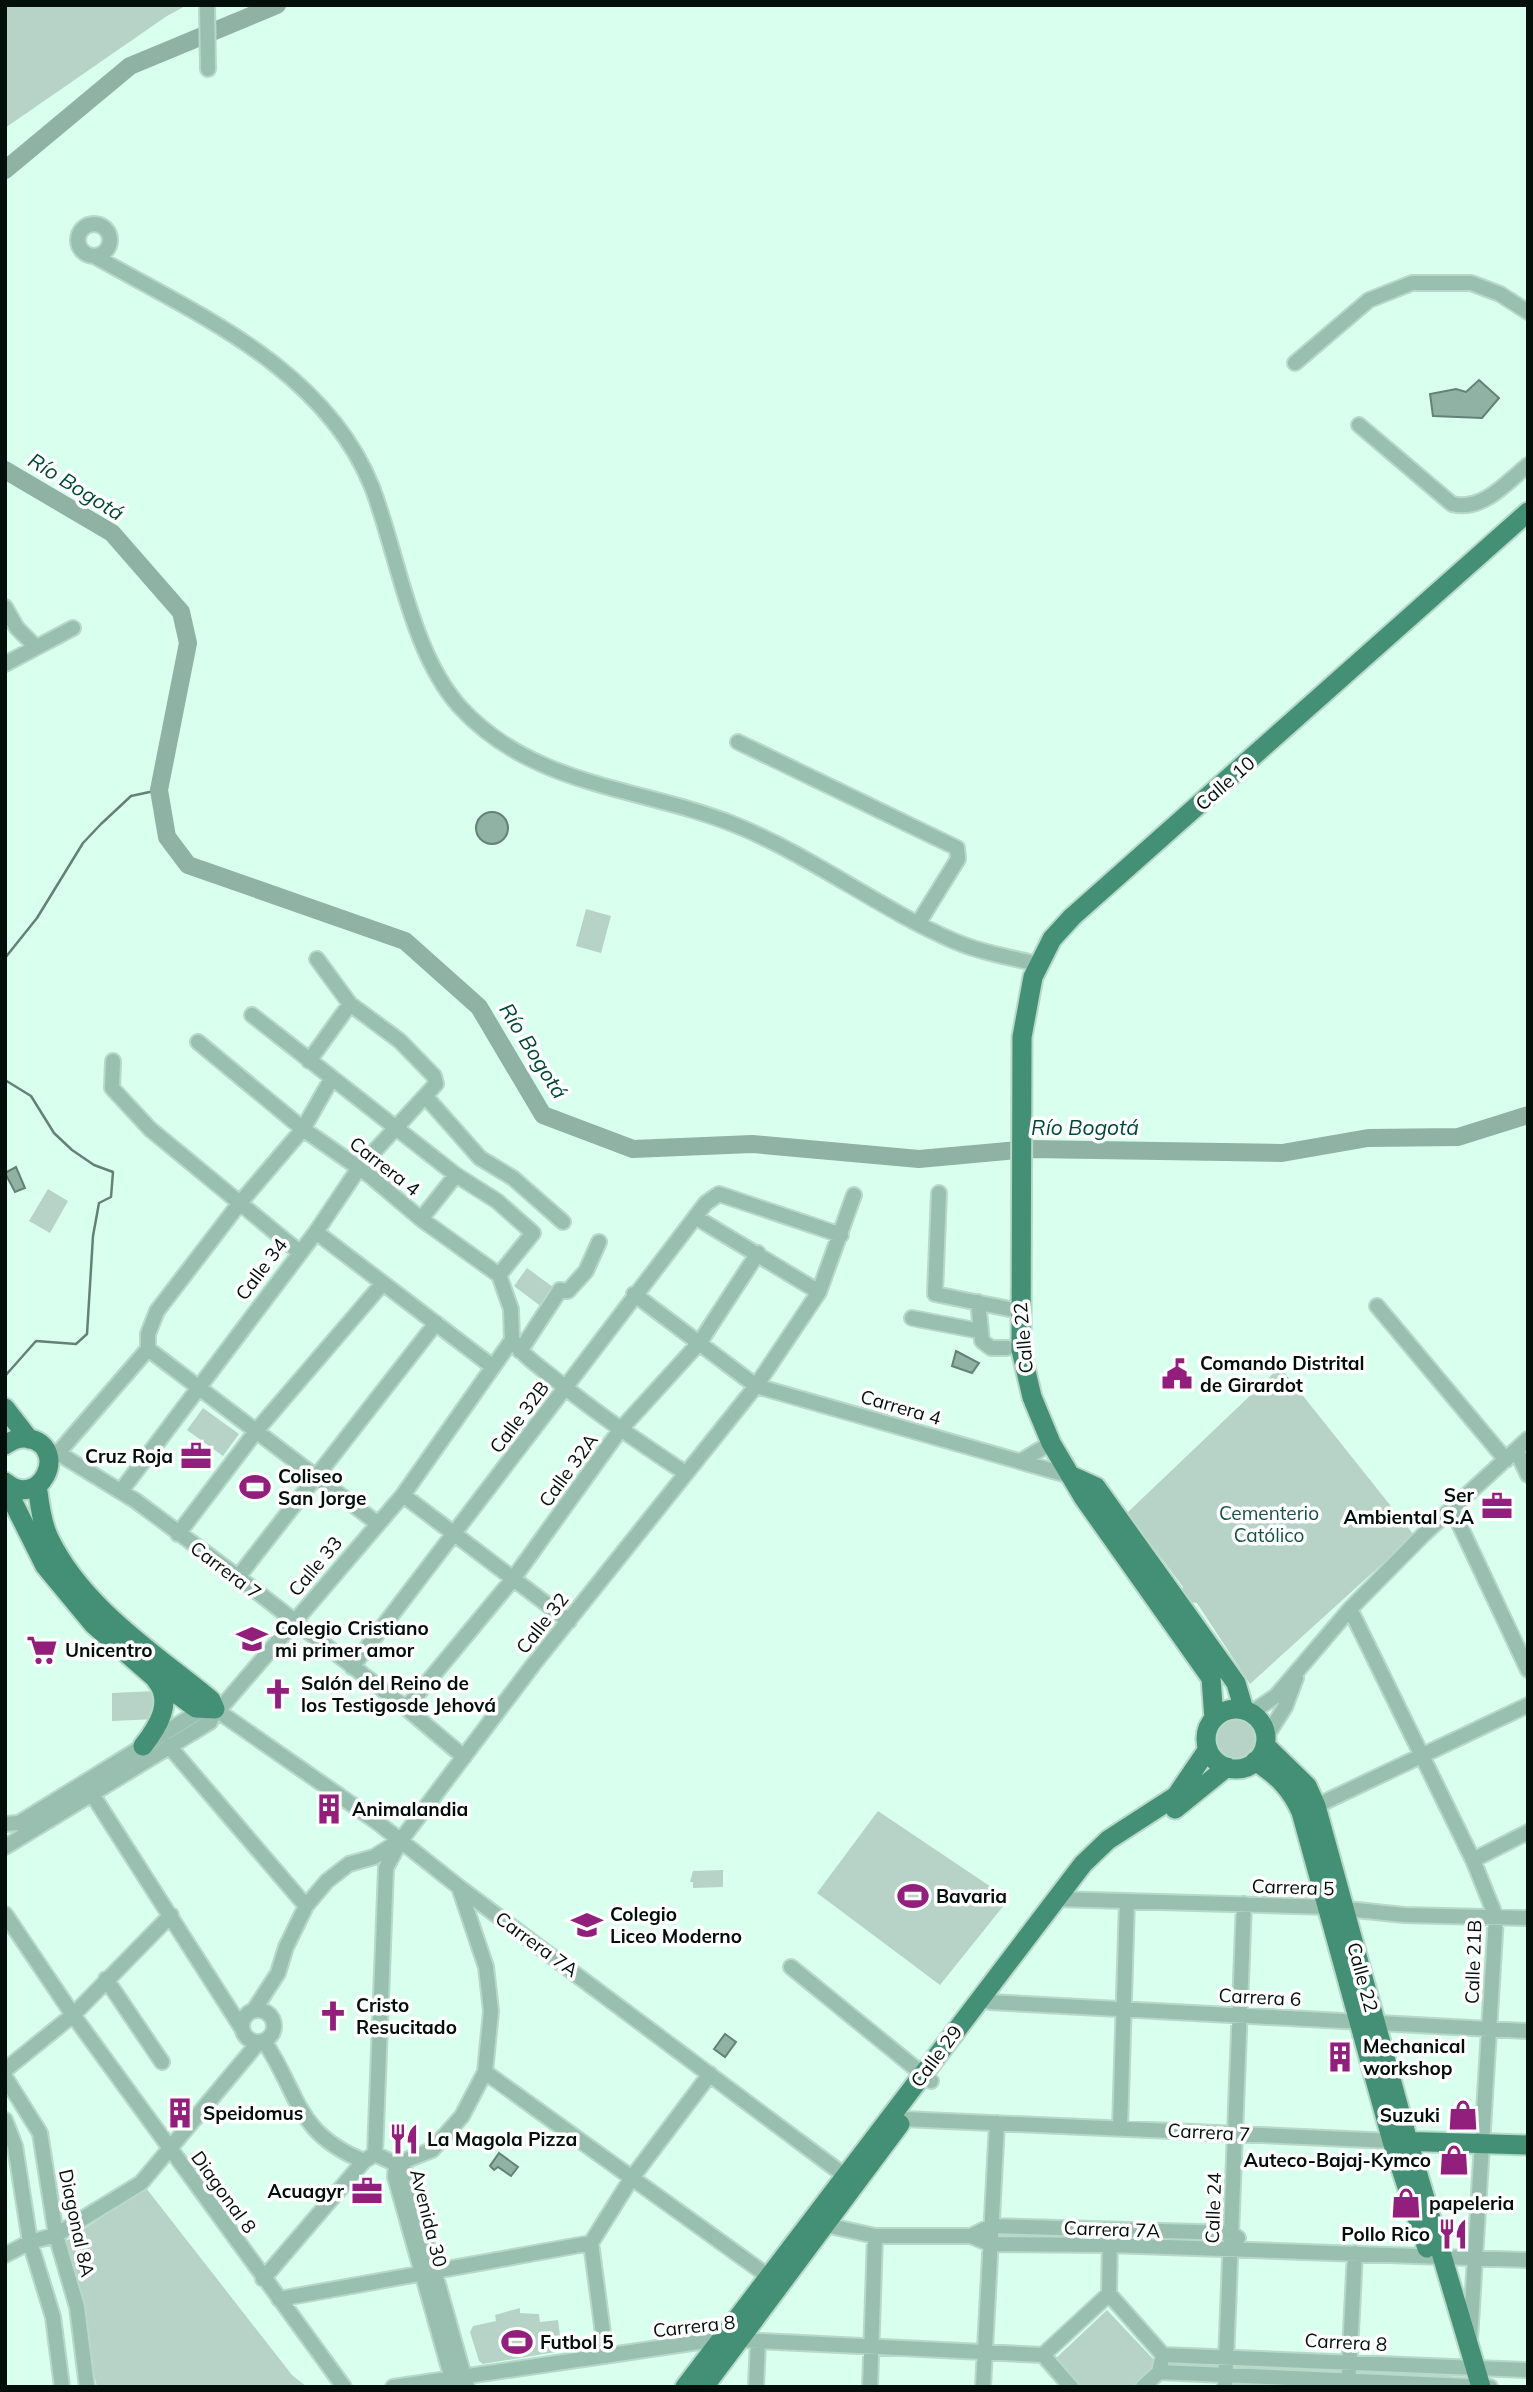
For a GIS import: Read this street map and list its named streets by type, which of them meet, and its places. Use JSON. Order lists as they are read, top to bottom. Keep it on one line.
{"streets":{"main road":["Calle 10","Calle 22","Carrera 7","Carrera 7A","Calle 29"],"street":["Carrera 4","Calle 34","Calle 32B","Calle 32A","Calle 33","Calle 32","Carrera 5","Calle 21B","Carrera 6","Diagonal 8","Calle 24","Avenida 30","Diagonal 8A","Carrera 8"]},"crossings":[["Calle 10","Calle 22"],["Carrera 4","Calle 34"],["Carrera 4","Calle 22"],["Carrera 4","Calle 32B"],["Carrera 4","Calle 32A"],["Carrera 4","Calle 32"],["Calle 34","Carrera 7"],["Calle 22","Carrera 7"],["Calle 22","Carrera 5"],["Calle 22","Carrera 7A"],["Calle 22","Calle 21B"],["Calle 22","Carrera 6"],["Calle 22","Calle 29"],["Calle 22","Carrera 8"],["Calle 32B","Carrera 7"],["Calle 32B","Calle 32"],["Calle 32A","Carrera 7"],["Calle 33","Carrera 7"],["Calle 33","Carrera 7A"],["Carrera 7","Calle 32"],["Carrera 7","Calle 21B"],["Carrera 7","Calle 29"],["Carrera 7","Calle 24"],["Calle 32","Carrera 7A"],["Carrera 5","Calle 21B"],["Carrera 5","Calle 29"],["Carrera 5","Calle 24"],["Carrera 7A","Calle 21B"],["Carrera 7A","Calle 29"],["Carrera 7A","Calle 24"],["Calle 21B","Carrera 6"],["Carrera 6","Calle 29"],["Carrera 6","Calle 24"],["Calle 29","Carrera 8"],["Calle 24","Carrera 8"],["Avenida 30","Carrera 8"]],"water":["Río Bogotá"],"parks":["Cementerio Católico"],"places":{"public building":["Comando Distrital de Girardot"],"office":["Cruz Roja","Ser Ambiental S.A","Acuagyr"],"sports":["Coliseo San Jorge","Bavaria","Futbol 5"],"school or university":["Colegio Cristiano mi primer amor","Colegio Liceo Moderno"],"supermarket":["Unicentro"],"church":["Salón del Reino de los Testigosde Jehová","Cristo Resucitado"],"building":["Animalandia","Mechanical workshop","Speidomus"],"shop":["Suzuki","Auteco-Bajaj-Kymco","papeleria"],"restaurant":["La Magola Pizza","Pollo Rico"]}}
